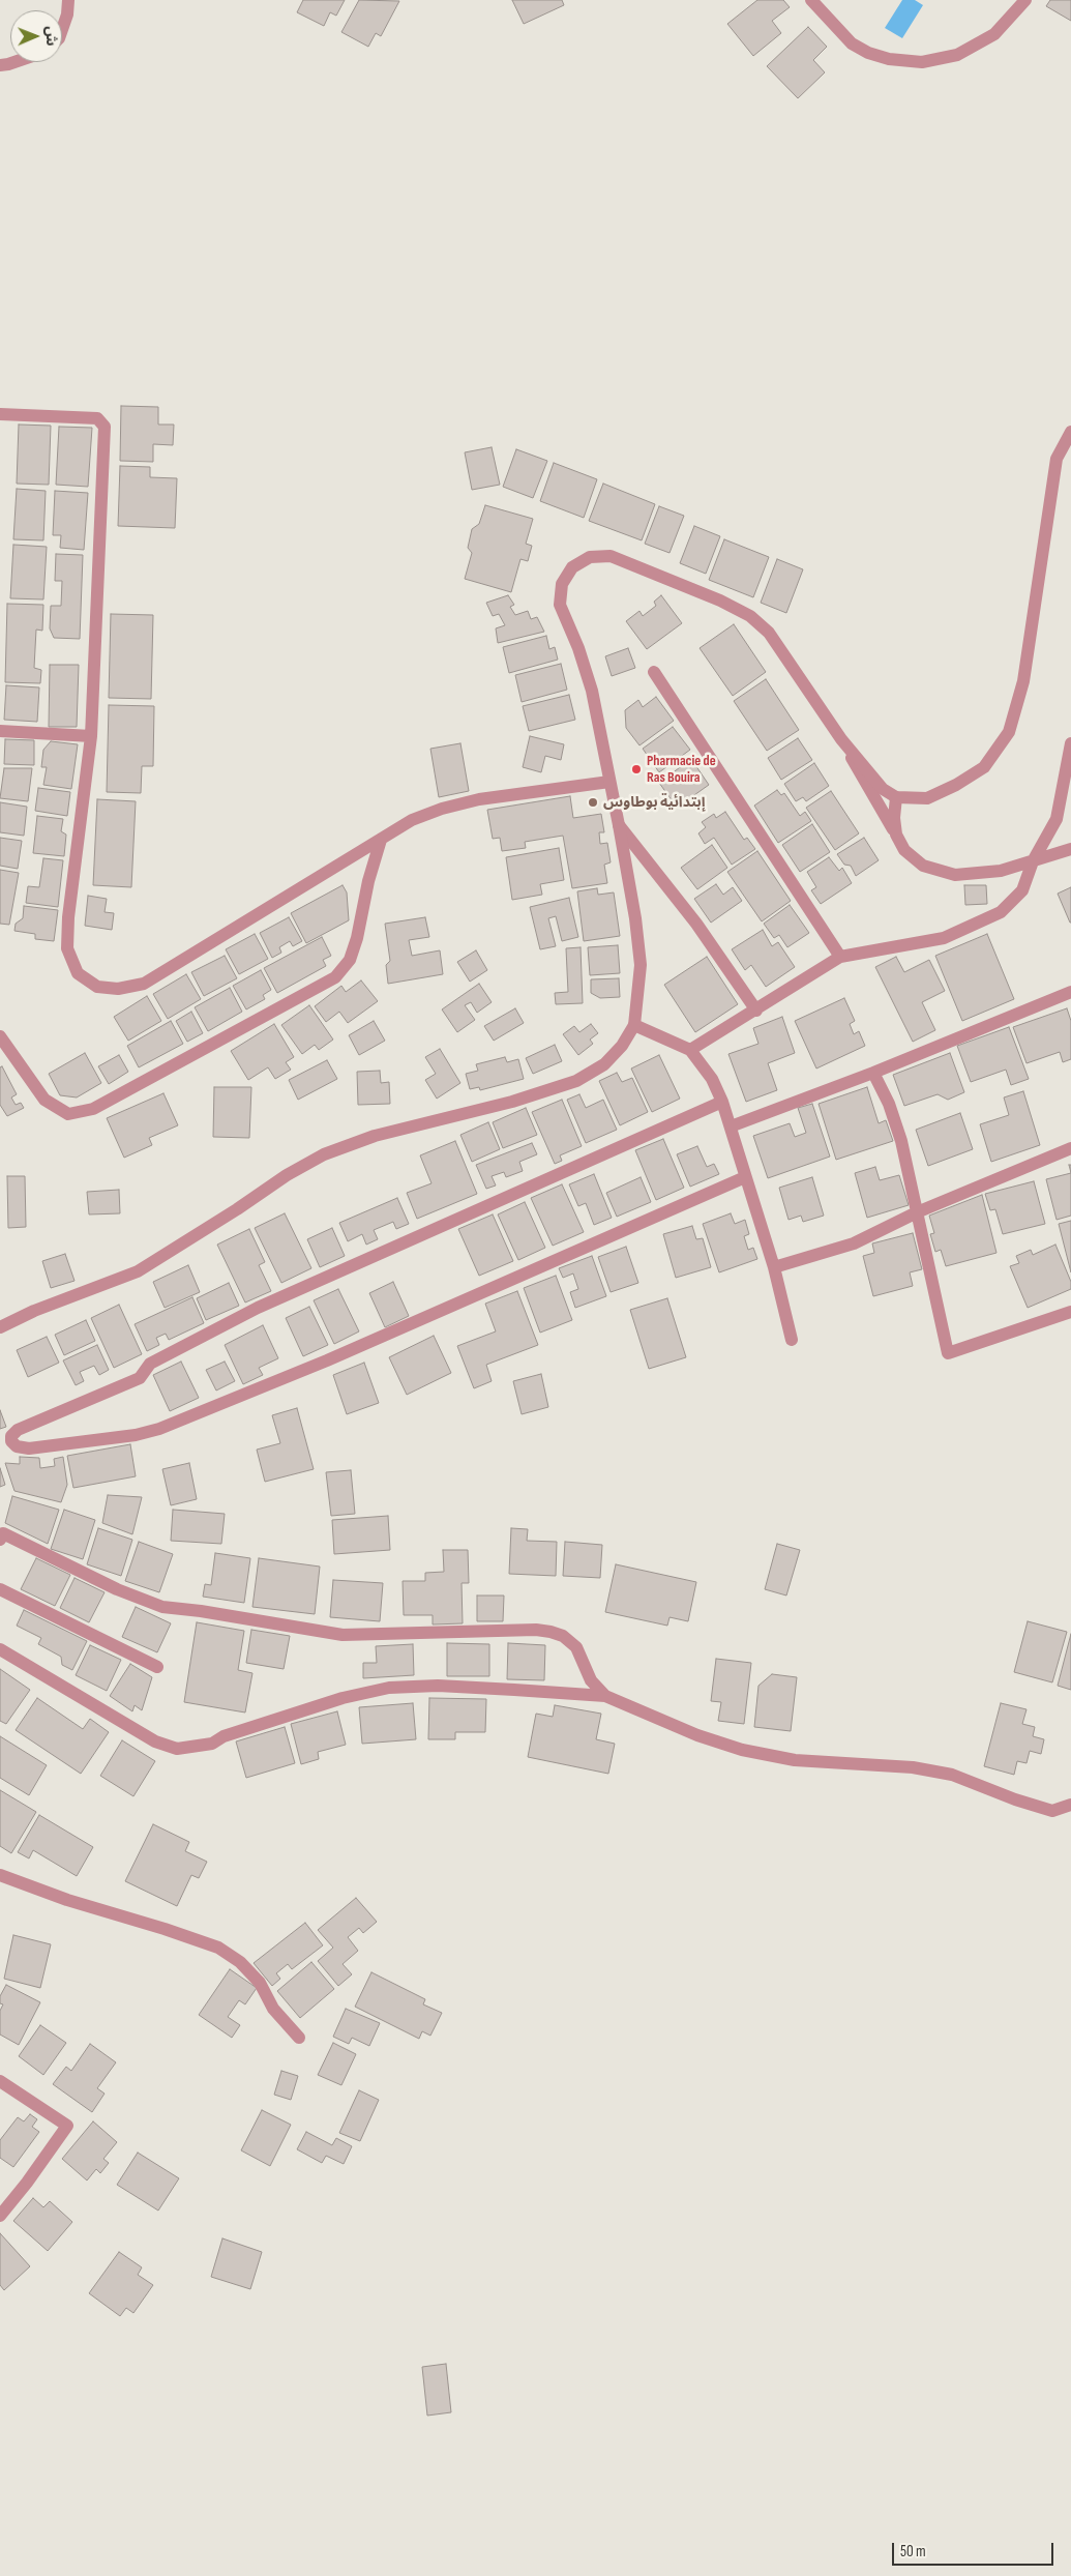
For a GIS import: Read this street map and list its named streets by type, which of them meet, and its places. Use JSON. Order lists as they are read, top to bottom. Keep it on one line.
{"places":["Pharmacie de Ras Bouira","إبتدائية بوطاوس"],"scale_bar":"50 m","north":"right"}
